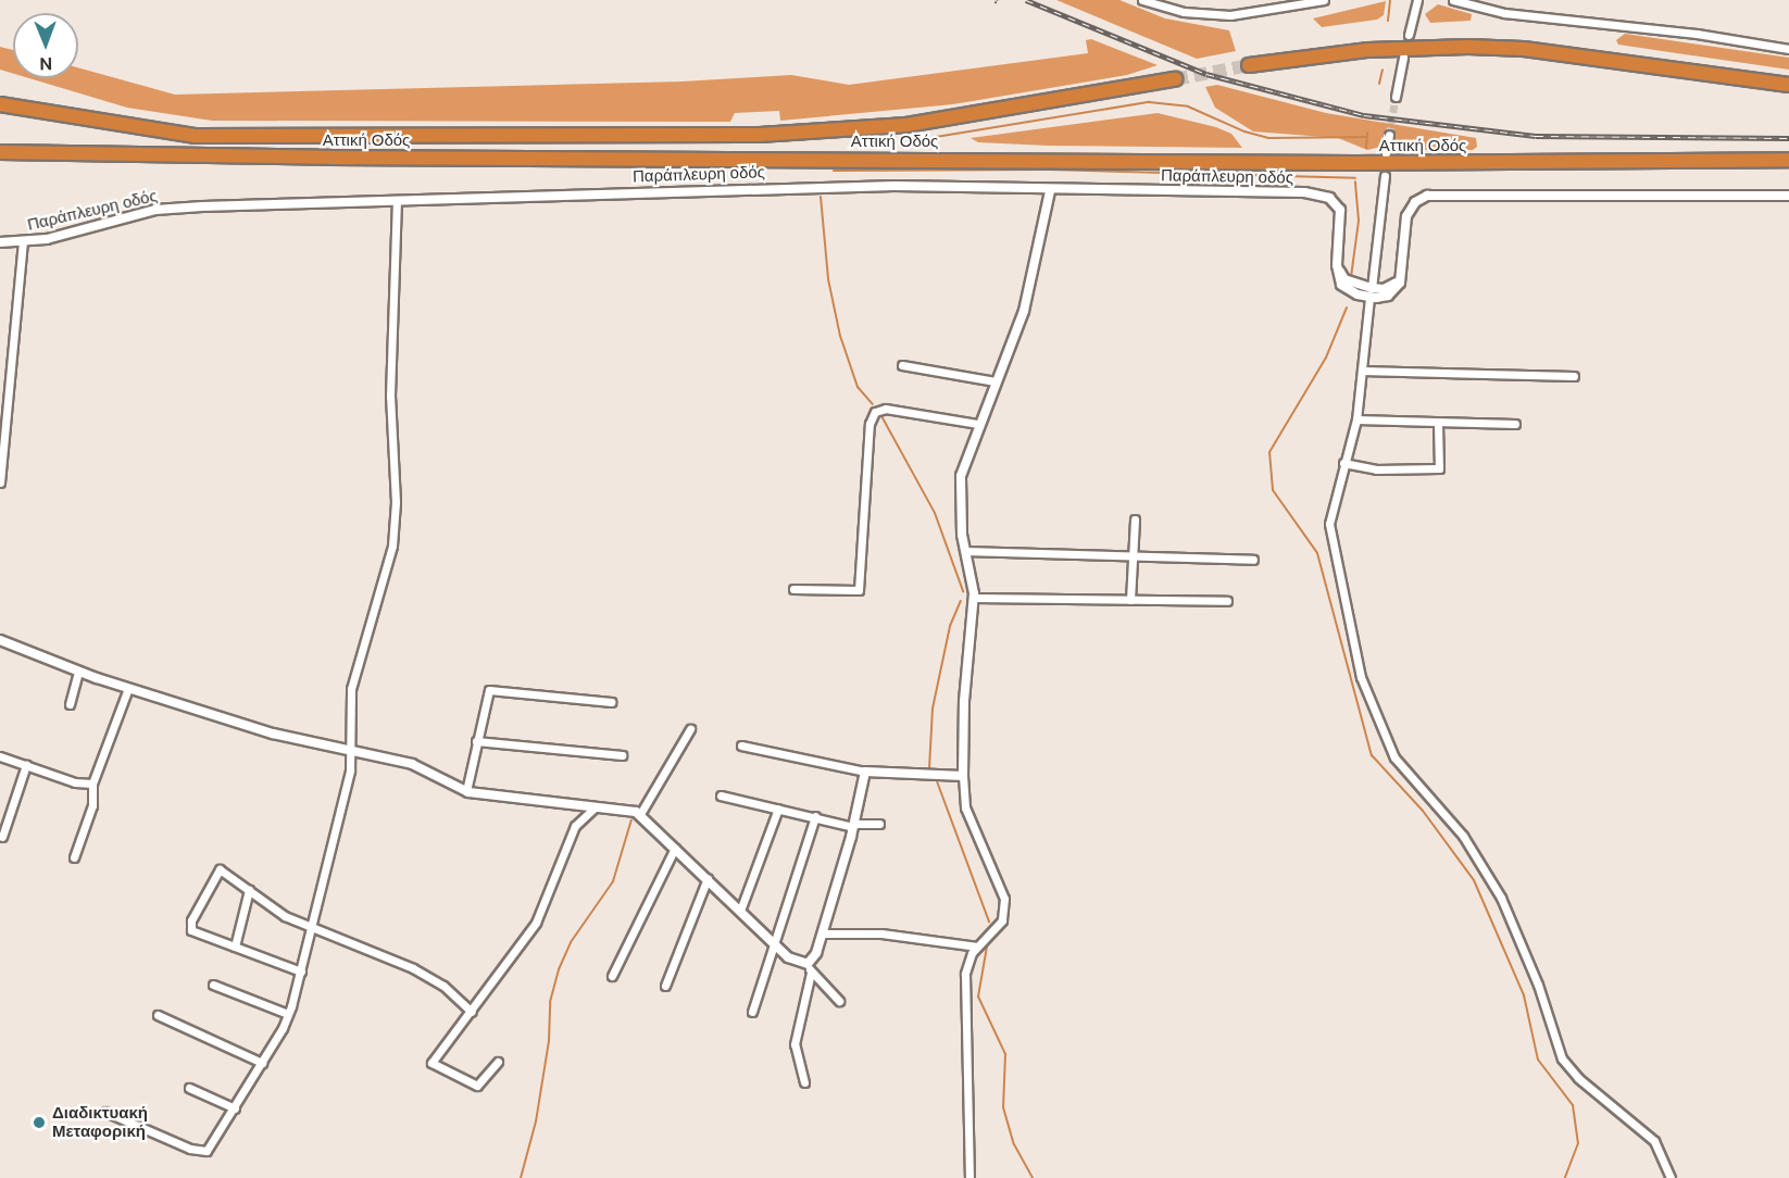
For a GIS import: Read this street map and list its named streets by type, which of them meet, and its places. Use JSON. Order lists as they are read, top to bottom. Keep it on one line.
{"streets":{"highway":["Αττική Οδός"],"street":["Παράπλευρη οδός"]},"places":["Διαδικτυακή Μεταφορική"],"north":"bottom"}
